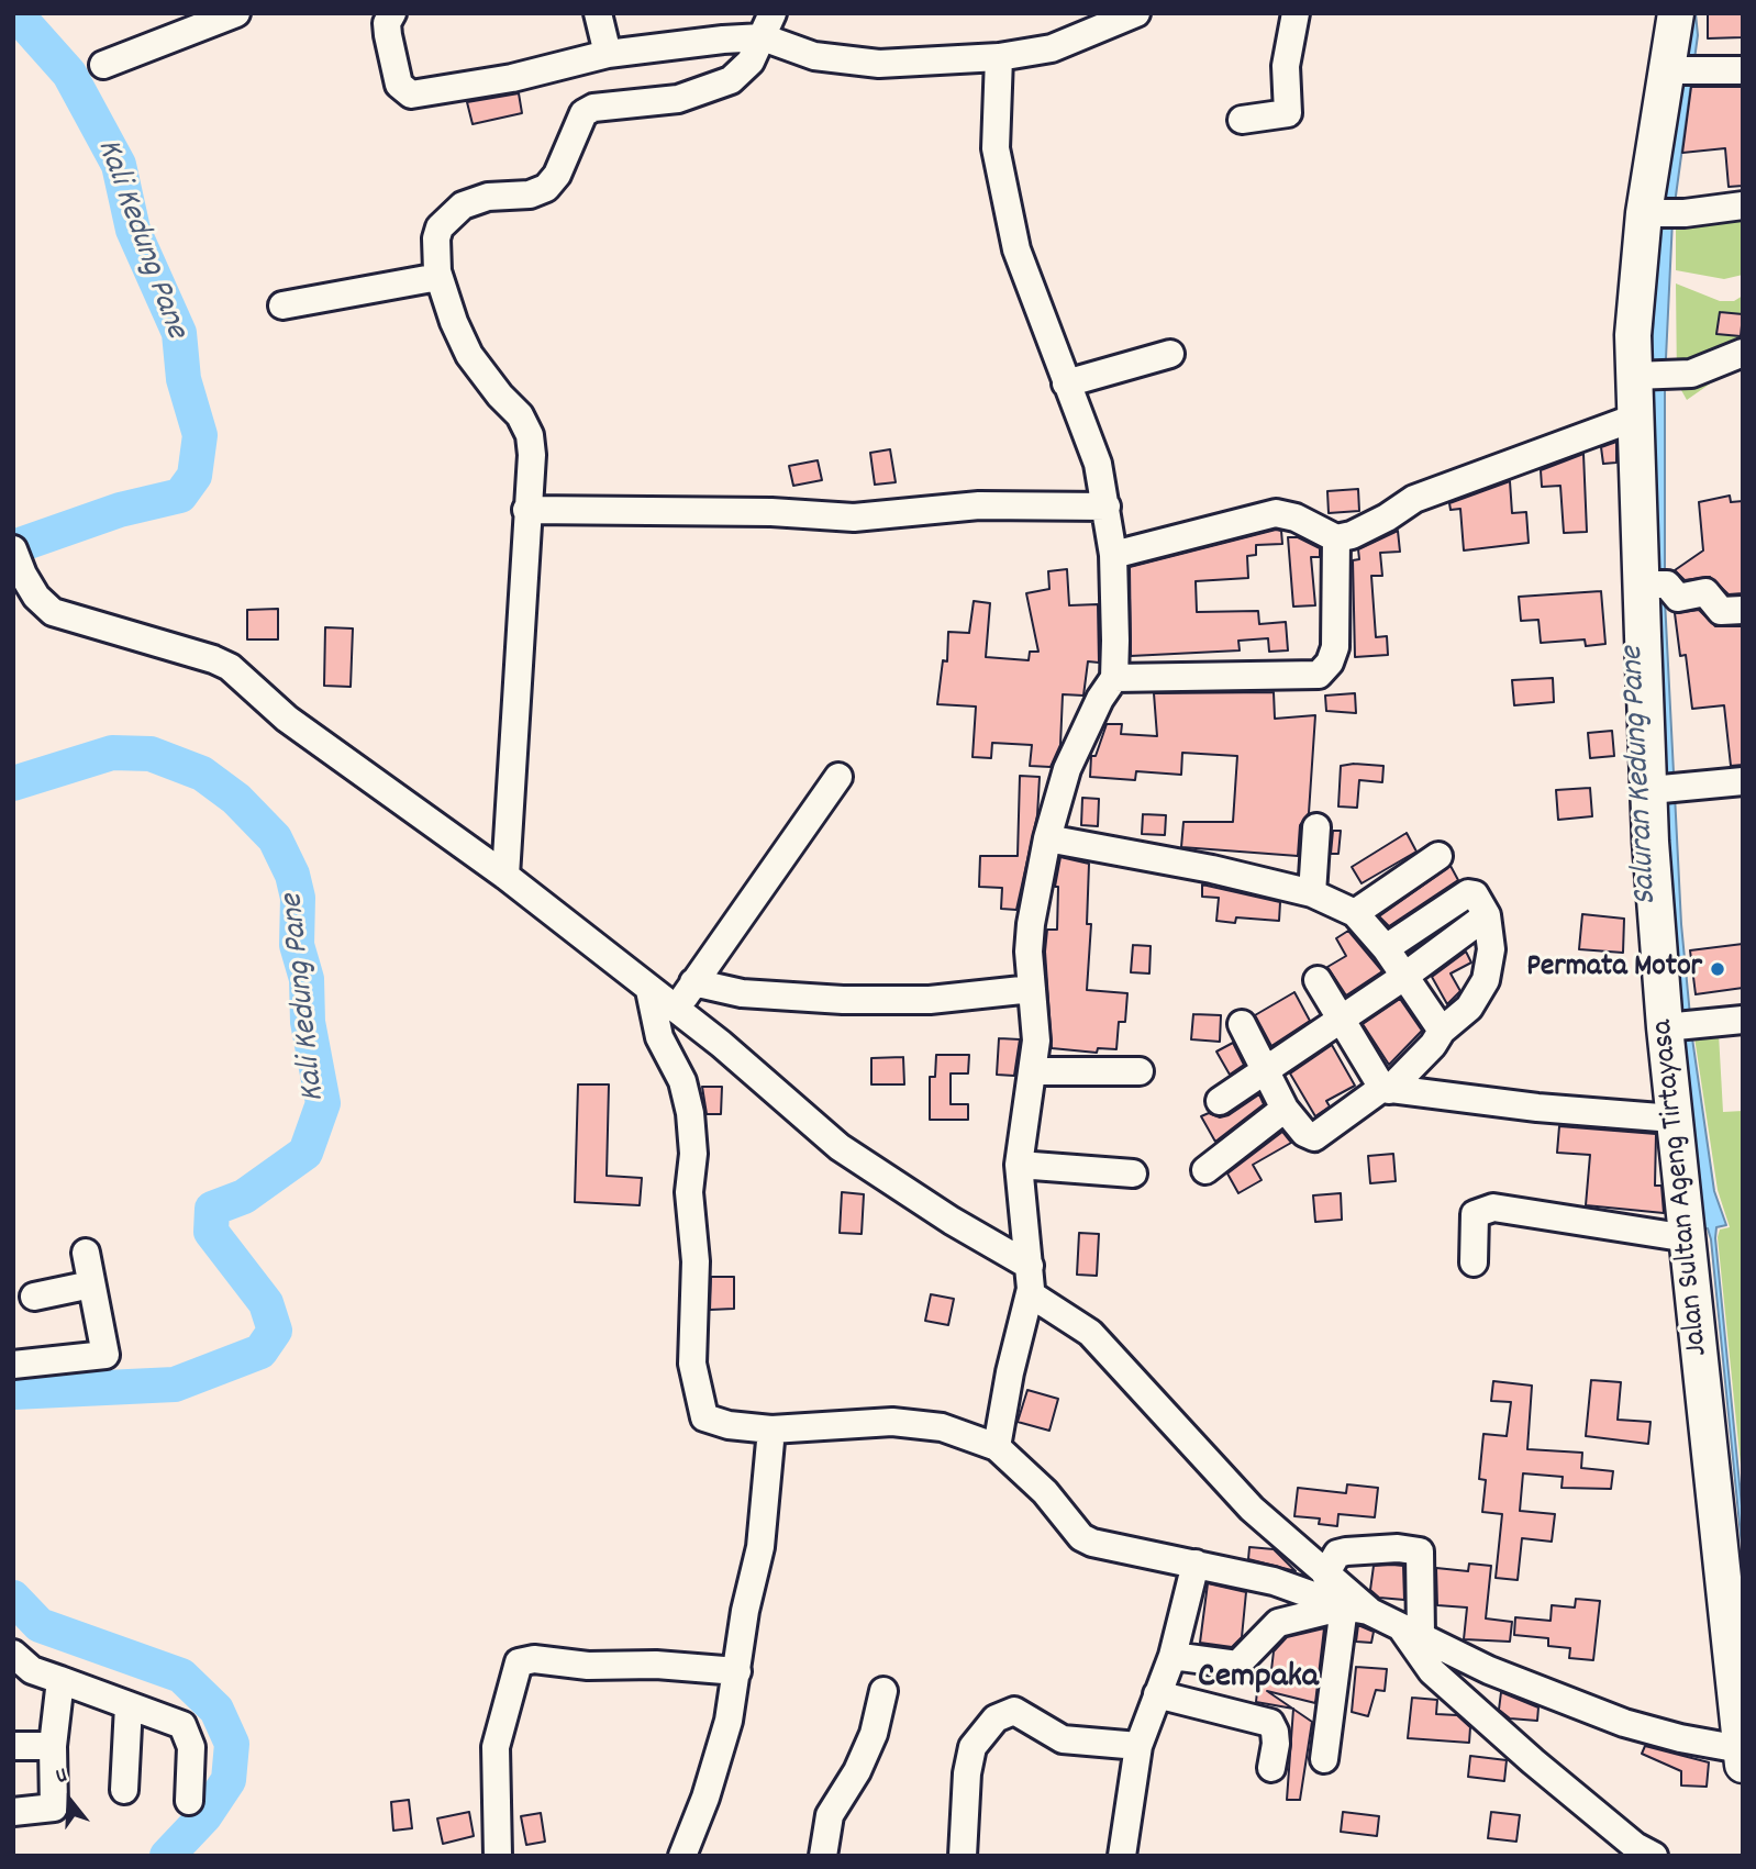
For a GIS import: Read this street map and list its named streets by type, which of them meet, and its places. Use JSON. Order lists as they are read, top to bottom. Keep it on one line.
{"streets":{"main road":["Jalan Sultan Ageng Tirtayasa"]},"districts":["Cempaka"],"water":["Kali Kedung Pane","Saluran Kedung Pane"],"places":["Permata Motor"],"north":"top"}
